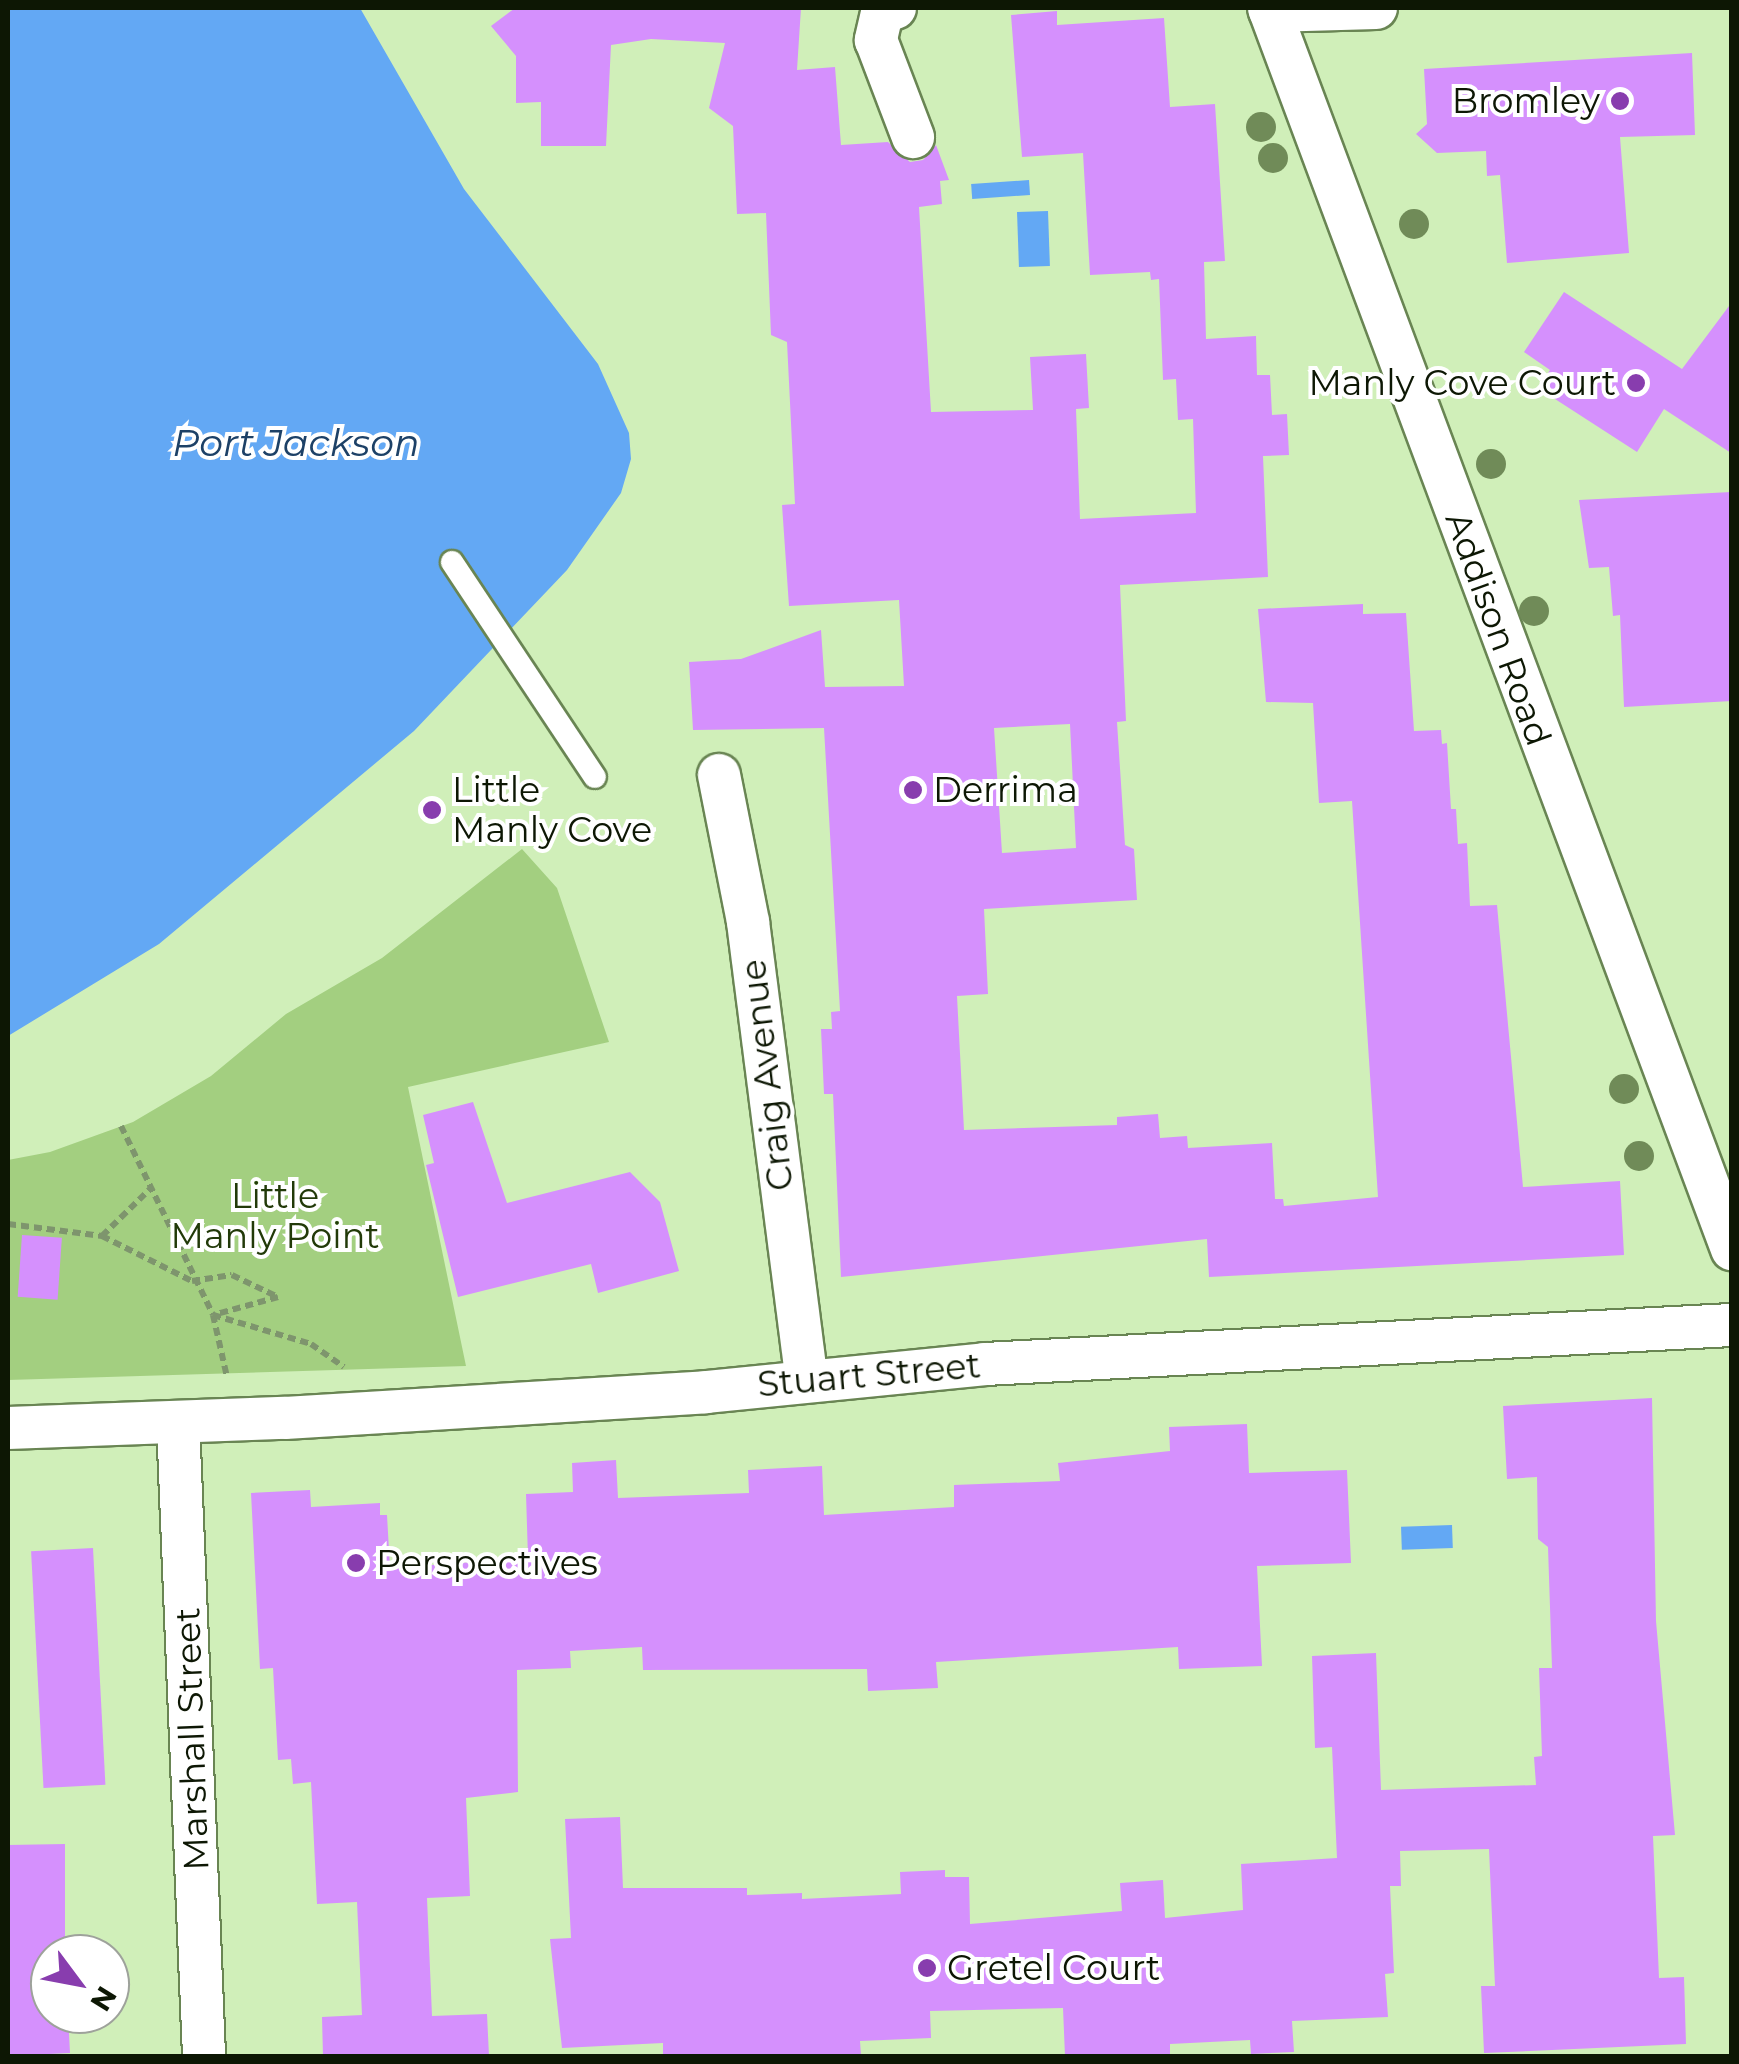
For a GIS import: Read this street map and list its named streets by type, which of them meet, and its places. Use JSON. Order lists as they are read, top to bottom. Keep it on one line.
{"streets":{"street":["Addison Road","Craig Avenue","Stuart Street","Marshall Street"]},"crossings":[["Craig Avenue","Stuart Street"],["Stuart Street","Marshall Street"]],"water":["Port Jackson"],"parks":["Little Manly Point"],"places":["Bromley","Manly Cove Court","Derrima","Little Manly Cove","Perspectives","Gretel Court"],"north":"bottom right"}
